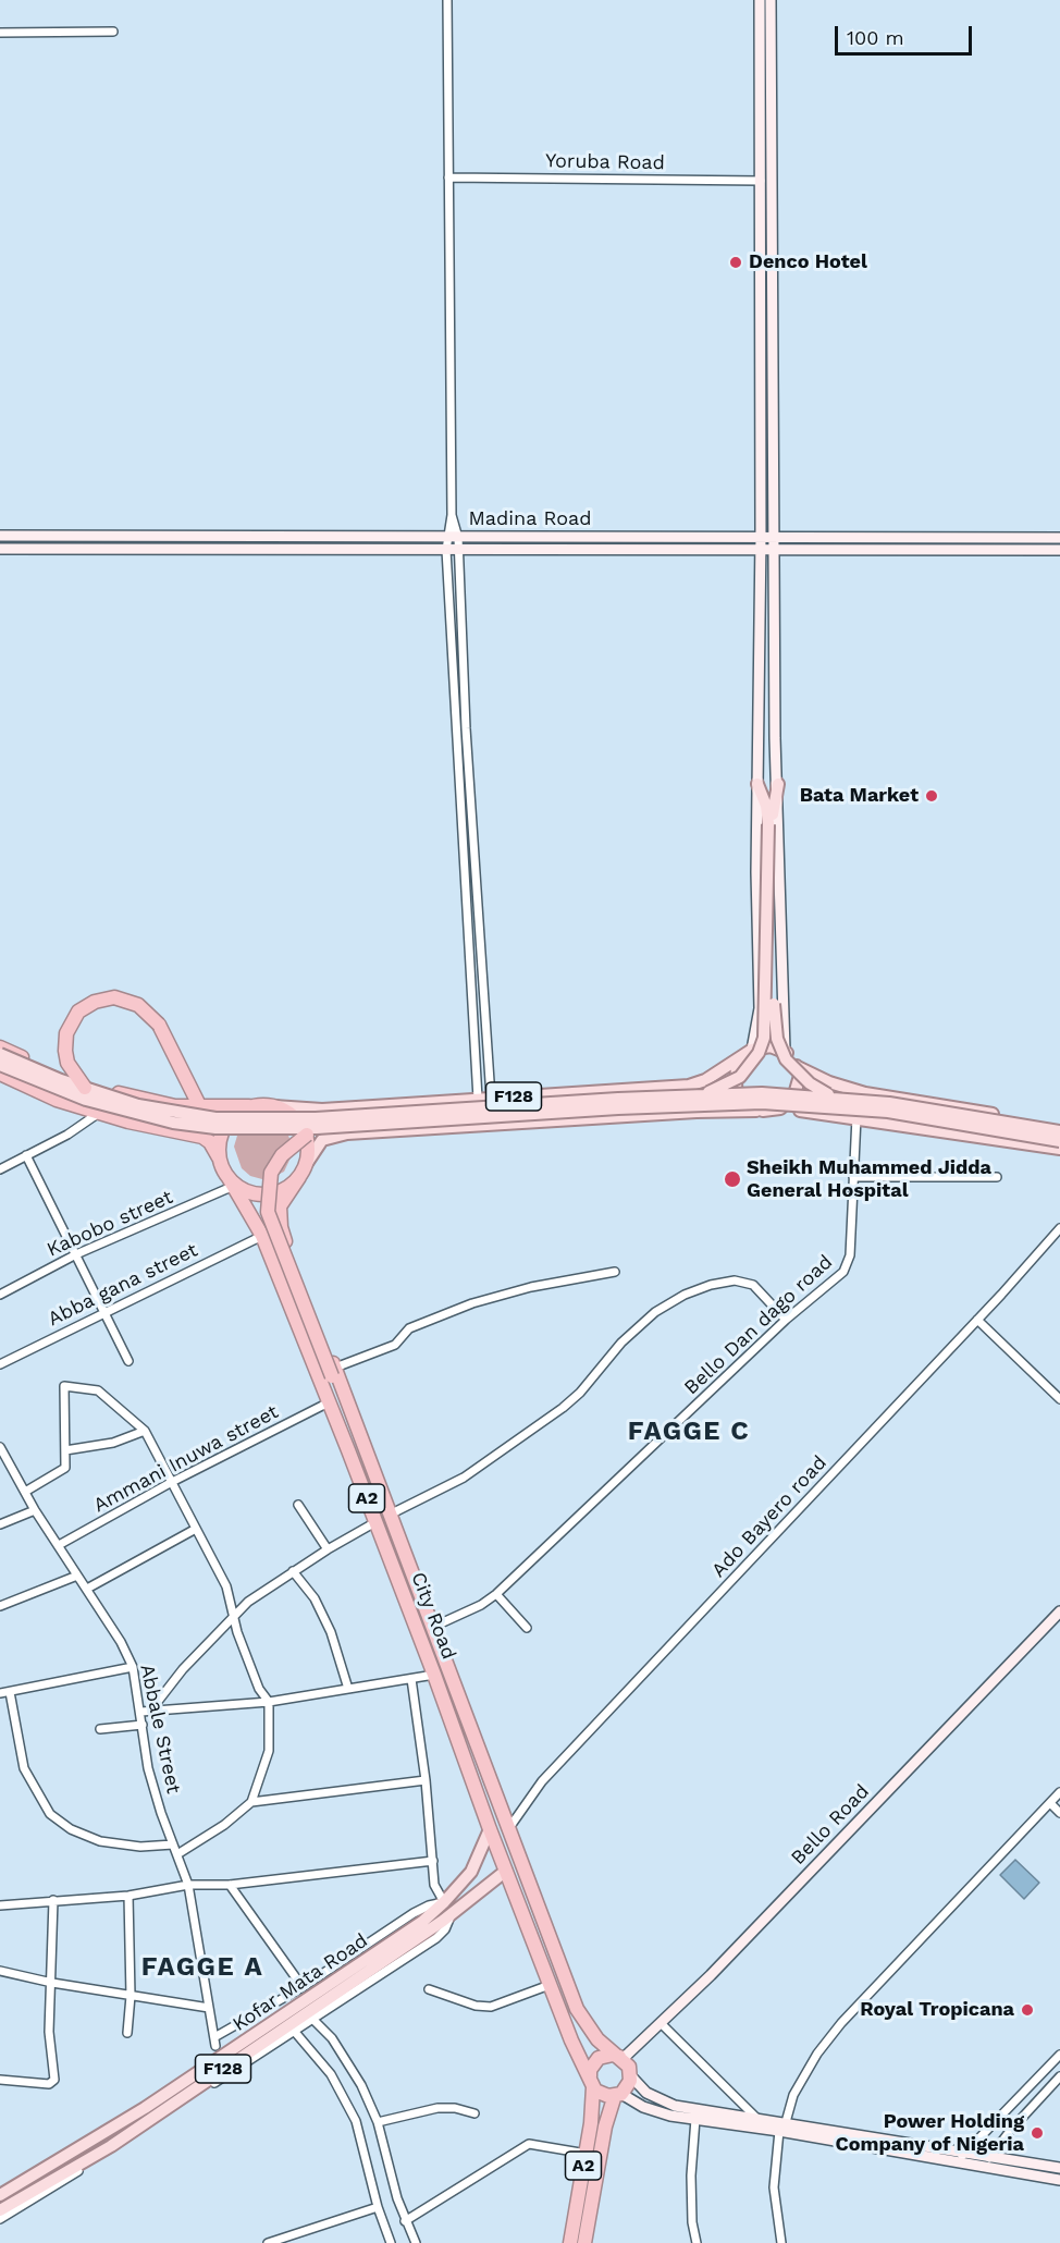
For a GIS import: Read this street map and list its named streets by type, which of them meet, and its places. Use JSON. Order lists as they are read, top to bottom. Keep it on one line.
{"streets":{"highway":["A2","City Road"],"main road":["Madina Road","F128","Bello Road","Kofar Mata Road"],"street":["Yoruba Road","Kabobo street","Abba gana street","Bello Dan dago road","Ammani Inuwa street","Ado Bayero road","Abbale Street"]},"crossings":[["F128","Kabobo street"],["F128","Bello Dan dago road"],["F128","A2"],["F128","City Road"],["Kabobo street","A2"],["Kabobo street","City Road"],["Abba gana street","City Road"],["Bello Dan dago road","City Road"],["Ammani Inuwa street","City Road"],["Ammani Inuwa street","Abbale Street"],["A2","City Road"],["A2","Bello Road"],["Ado Bayero road","City Road"],["City Road","Bello Road"],["City Road","Kofar Mata Road"]],"districts":["FAGGE C","FAGGE A"],"places":["Denco Hotel","Bata Market","Sheikh Muhammed Jidda General Hospital","Royal Tropicana","Power Holding Company of Nigeria"],"scale_bar":"100 m"}
